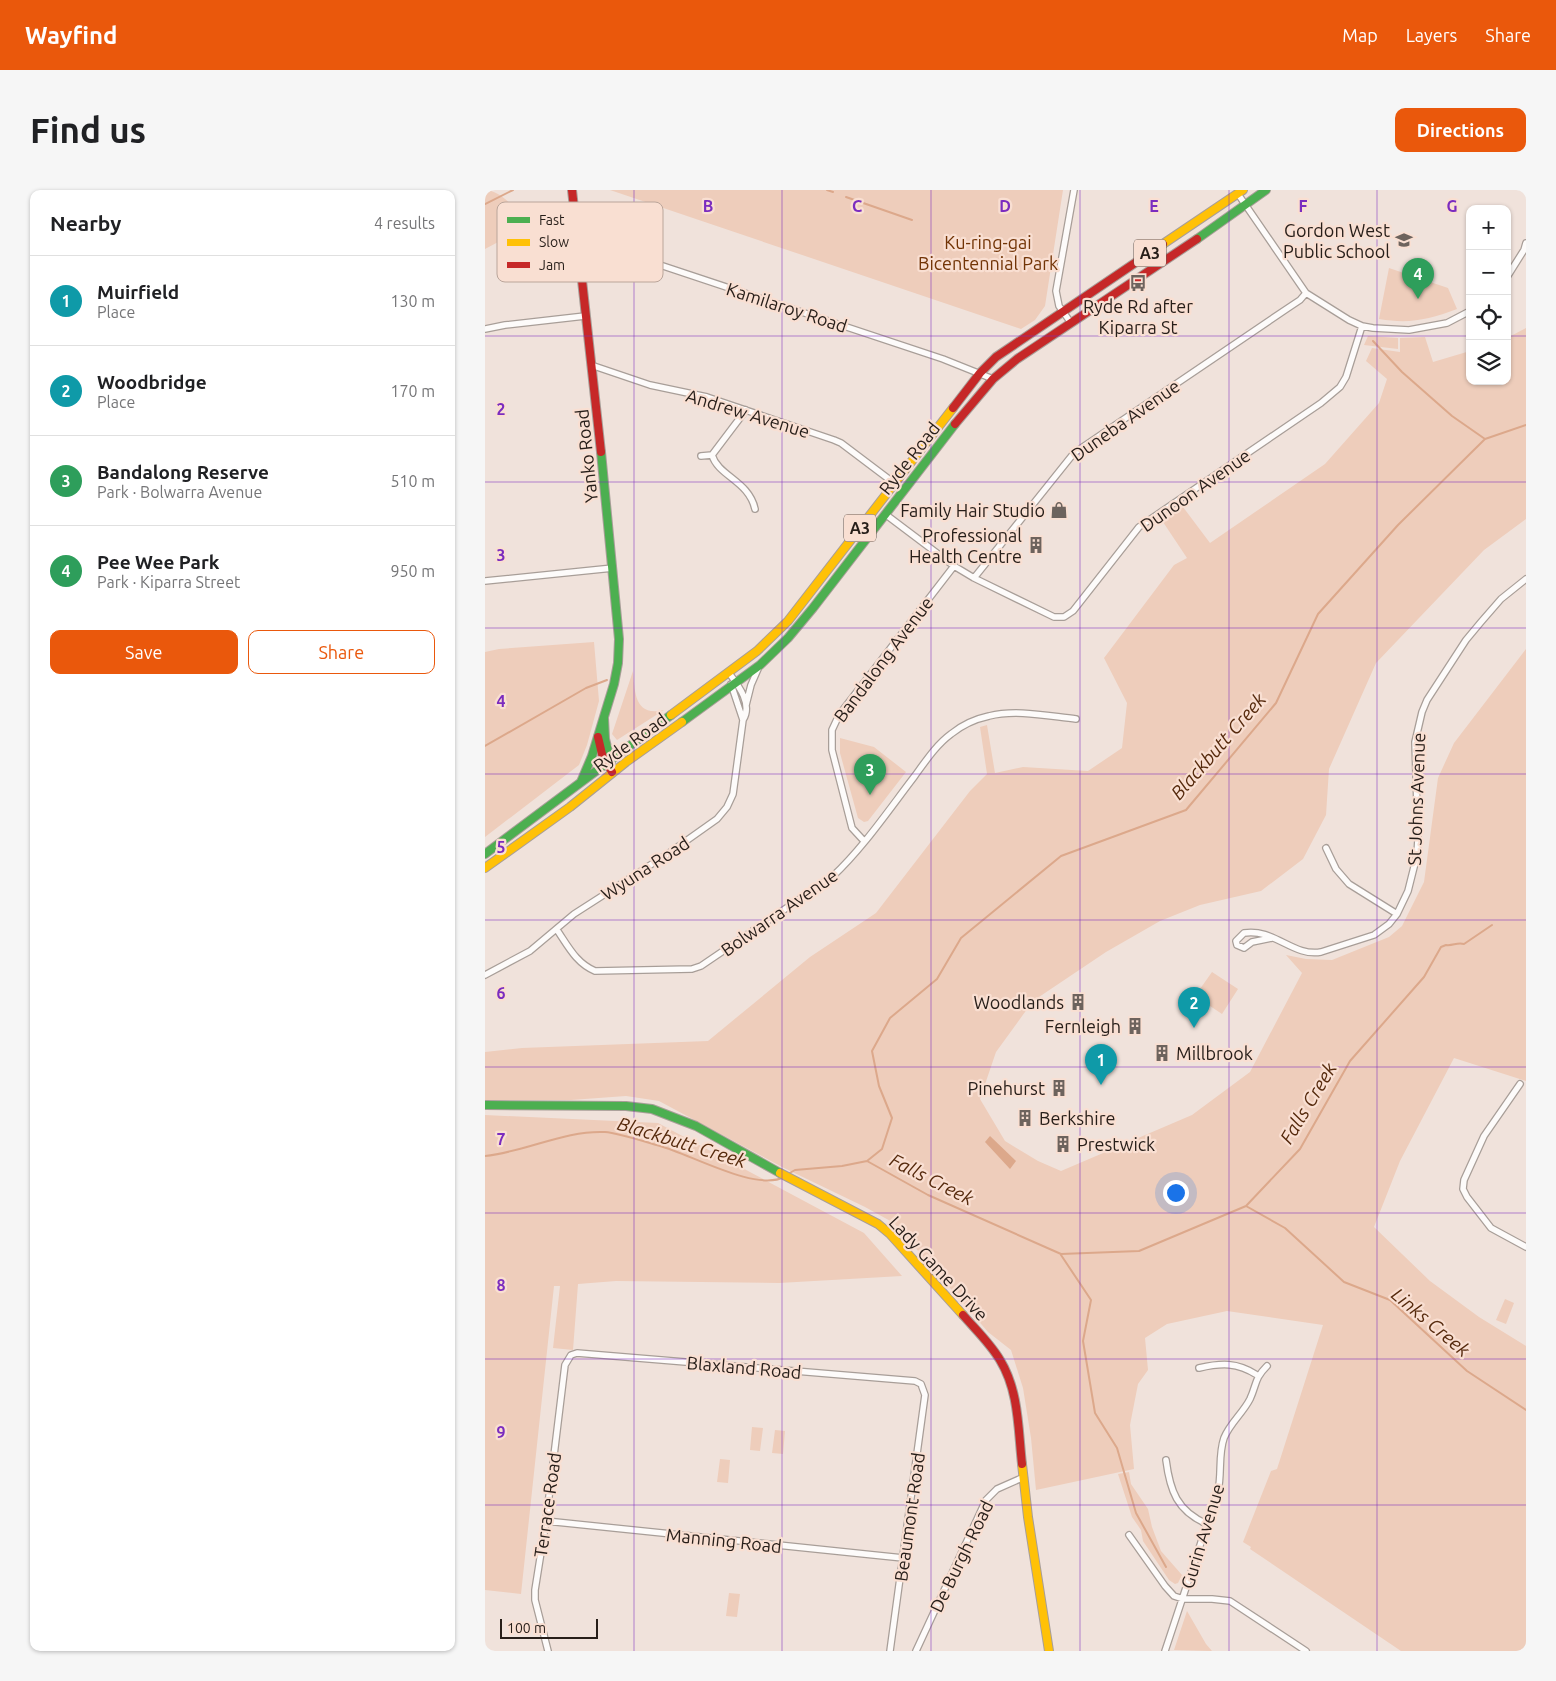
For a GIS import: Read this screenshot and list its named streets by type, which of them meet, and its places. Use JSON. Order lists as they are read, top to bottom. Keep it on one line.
{"streets":{"main road":["A3","Yanko Road","Ryde Road","Lady Game Drive"],"street":["Kamilaroy Road","Andrew Avenue","Duneba Avenue","Dunoon Avenue","Bandalong Avenue","St Johns Avenue","Wyuna Road","Bolwarra Avenue","Blaxland Road","Terrace Road","Beaumont Road","Gurin Avenue","Manning Road","De Burgh Road"]},"crossings":[["Kamilaroy Road","Ryde Road"],["Andrew Avenue","Yanko Road"],["Andrew Avenue","Ryde Road"],["Duneba Avenue","Dunoon Avenue"],["Yanko Road","Ryde Road"],["Ryde Road","Dunoon Avenue"],["Ryde Road","Wyuna Road"],["Dunoon Avenue","Bandalong Avenue"],["Bandalong Avenue","Bolwarra Avenue"],["Wyuna Road","Bolwarra Avenue"],["Lady Game Drive","De Burgh Road"],["Blaxland Road","Terrace Road"],["Blaxland Road","Beaumont Road"],["Terrace Road","Manning Road"],["Beaumont Road","Manning Road"]],"water":["Blackbutt Creek","Falls Creek","Links Creek"],"parks":["Ku-ring-gai Bicentennial Park"],"places":{"school or university":["Gordon West Public School"],"bus stop":["Ryde Rd after Kiparra St"],"shop":["Family Hair Studio"],"building":["Professional Health Centre","Woodlands","Fernleigh","Millbrook","Pinehurst","Berkshire","Prestwick"]},"legend":["Fast","Slow","Jam"],"scale_bar":"100 m","page":{"header":"Wayfind","nav":["Map","Layers","Share"],"buttons":["Directions",["Save","Share"]],"title":"Find us","heading":["Nearby","4 results"],"map_buttons":["+","−"],"list":[{"mark":"1","name":"Muirfield","note":"Place","value":"130 m"},{"mark":"2","name":"Woodbridge","note":"Place","value":"170 m"},{"mark":"3","name":"Bandalong Reserve","note":"Park · Bolwarra Avenue","value":"510 m"},{"mark":"4","name":"Pee Wee Park","note":"Park · Kiparra Street","value":"950 m"}],"pins":["4","3","2","1"],"scale":"100 m"},"grid":{"columns":["B","C","D","E","F","G"],"rows":["2","3","4","5","6","7","8","9"]}}
